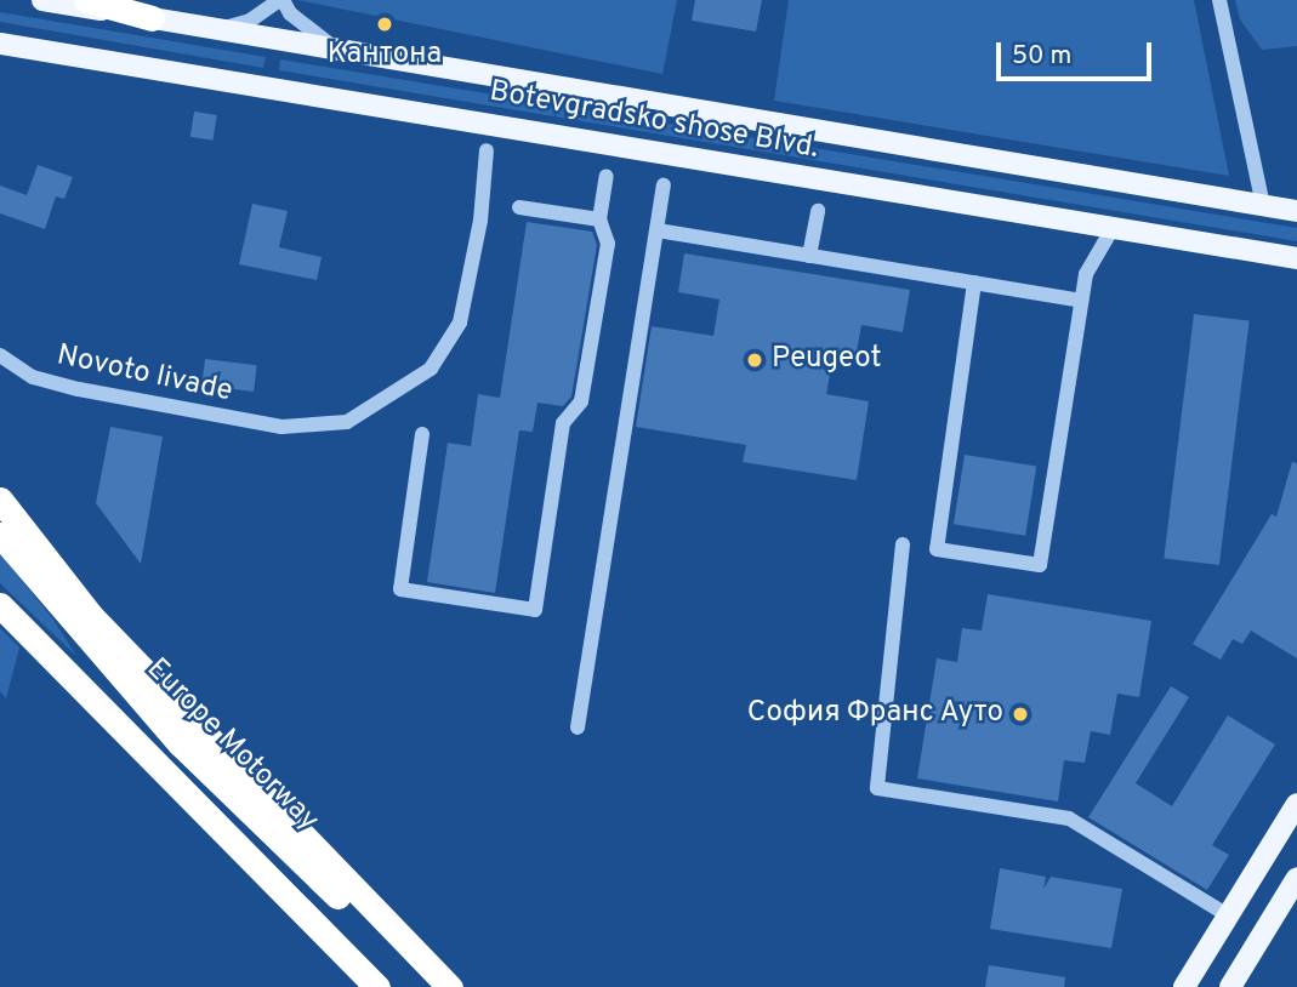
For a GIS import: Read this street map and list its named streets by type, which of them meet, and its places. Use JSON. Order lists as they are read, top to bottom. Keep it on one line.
{"streets":{"highway":["Europe Motorway"],"main road":["Botevgradsko shose Blvd."],"street":["Novoto livade"]},"places":["Кантона","Peugeot","София Франс Ауто"],"scale_bar":"50 m"}
